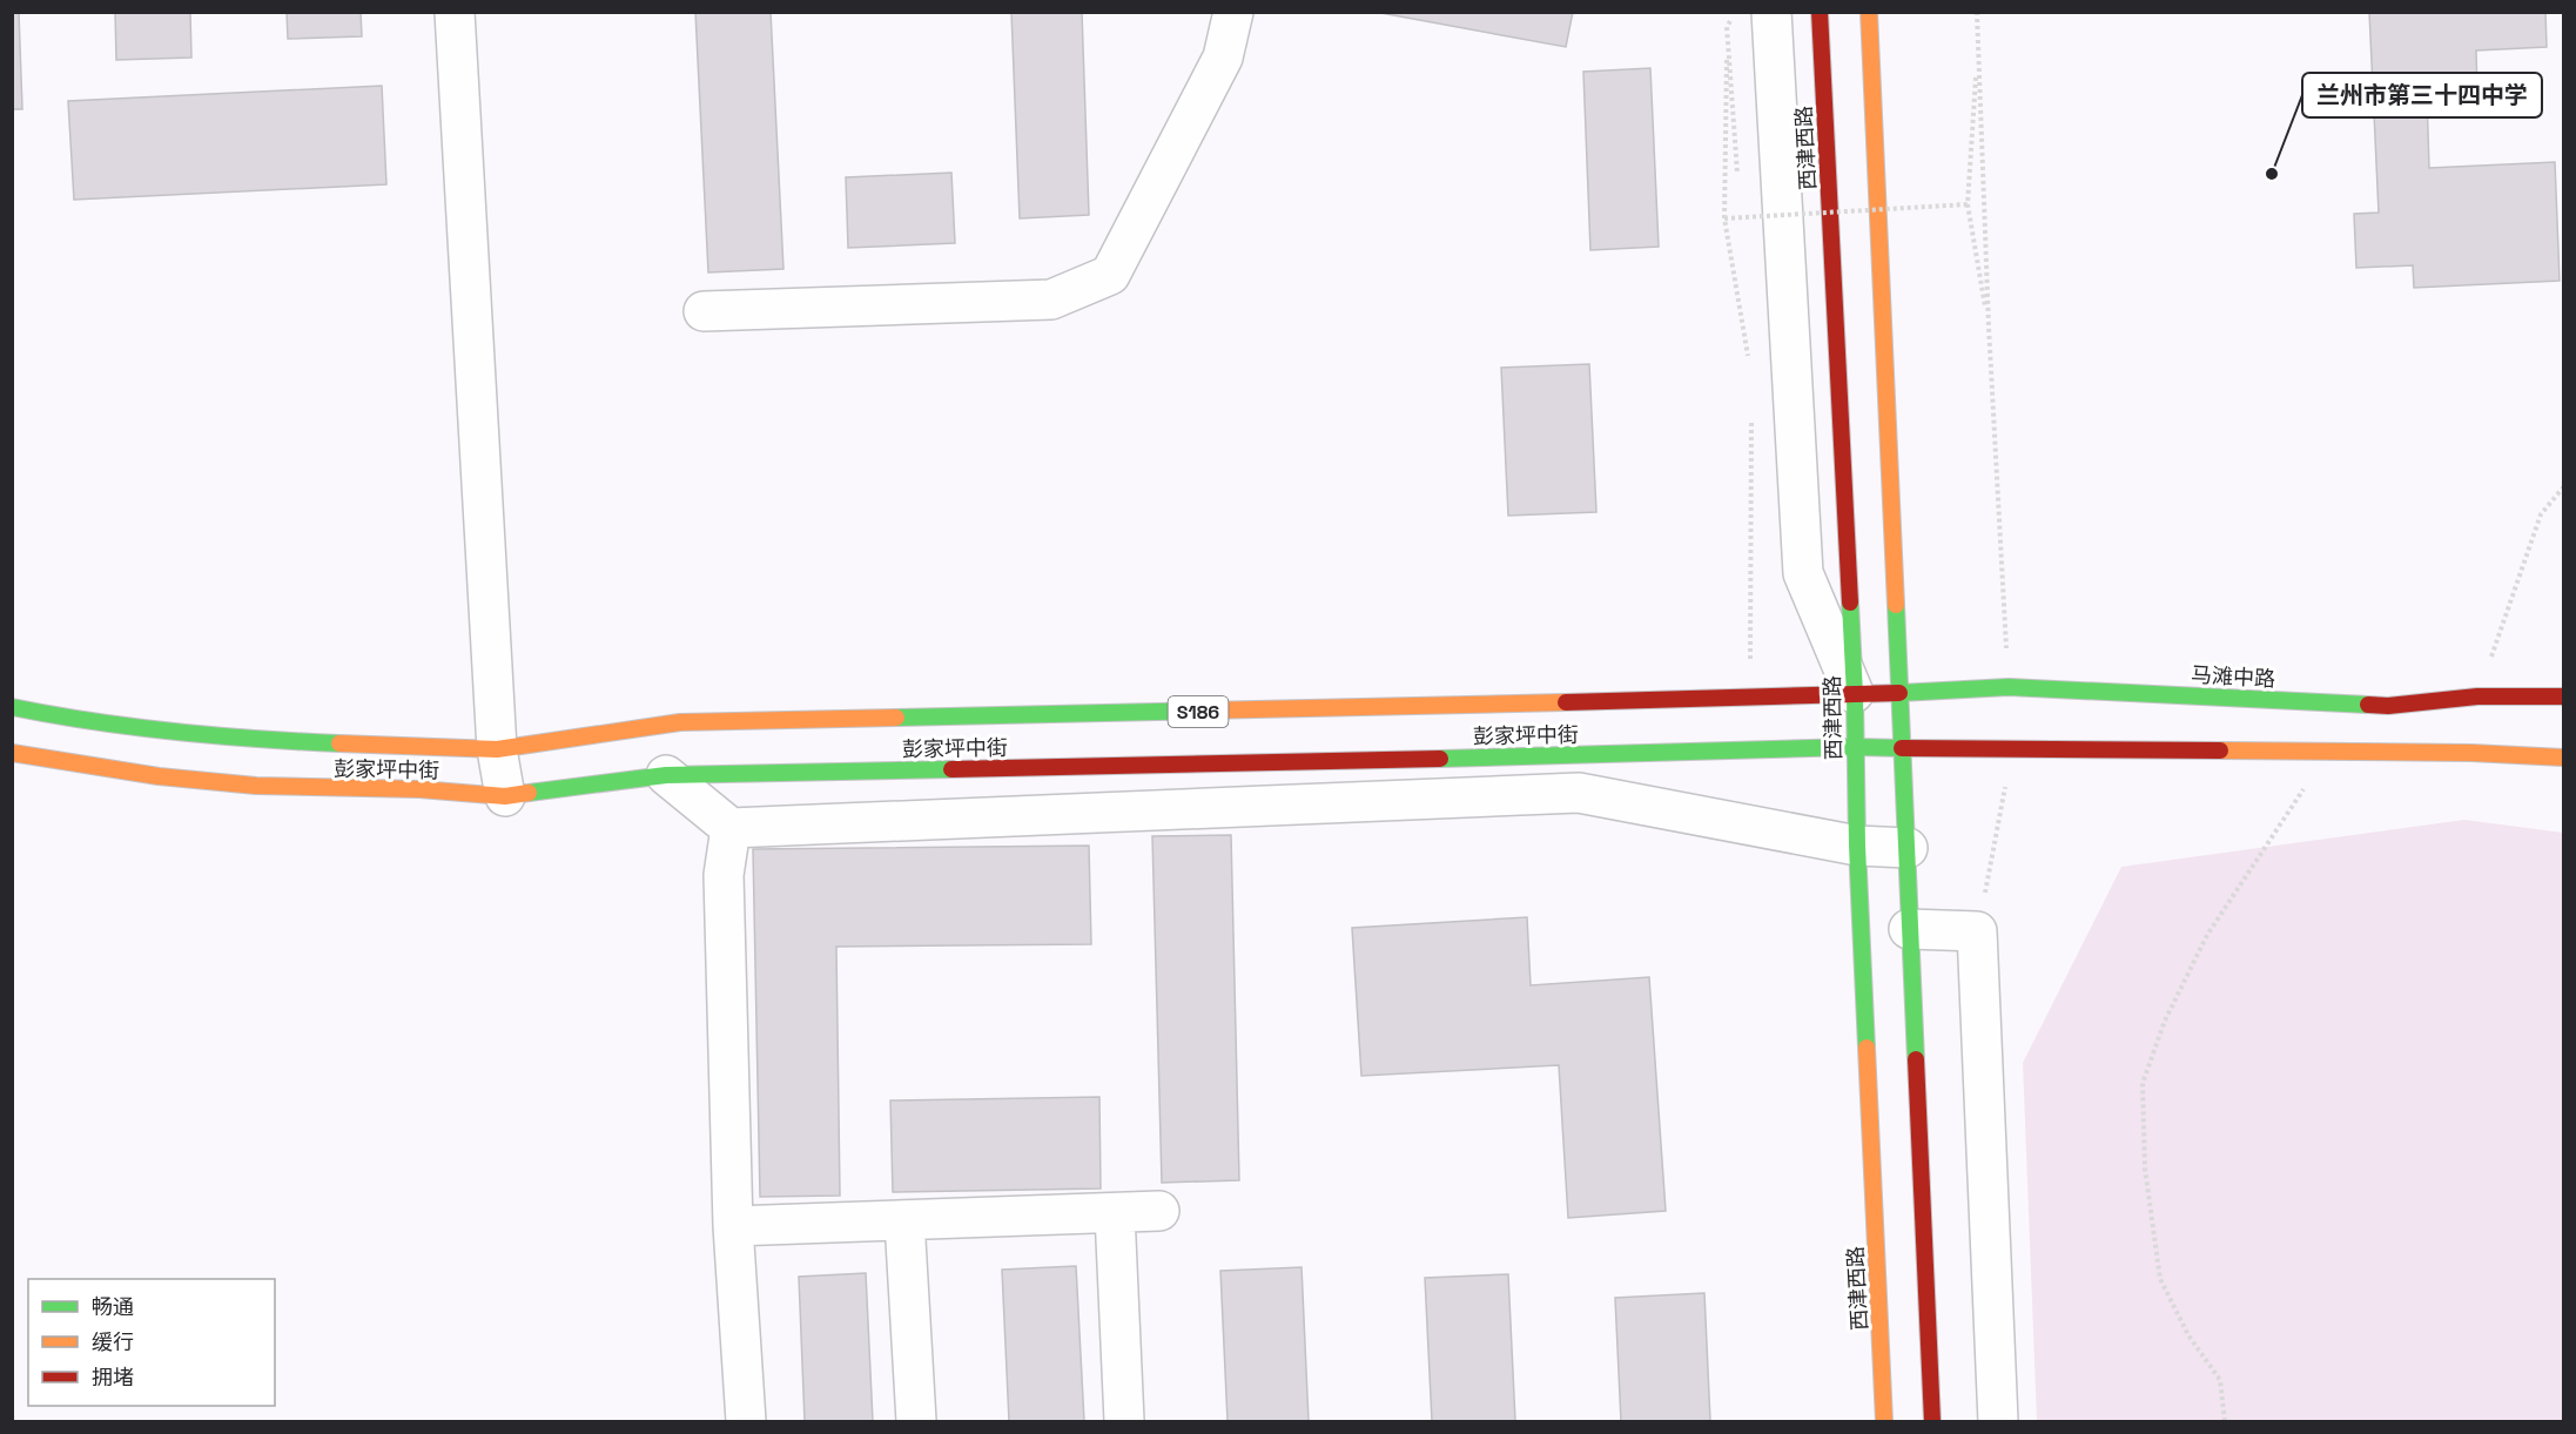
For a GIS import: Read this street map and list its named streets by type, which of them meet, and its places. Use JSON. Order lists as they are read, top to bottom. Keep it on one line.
{"streets":{"main road":["西津西路","马滩中路","S186","彭家坪中街"]},"crossings":[["西津西路","彭家坪中街"],["马滩中路","彭家坪中街"]],"places":["兰州市第三十四中学"],"legend":["畅通","缓行","拥堵"]}
